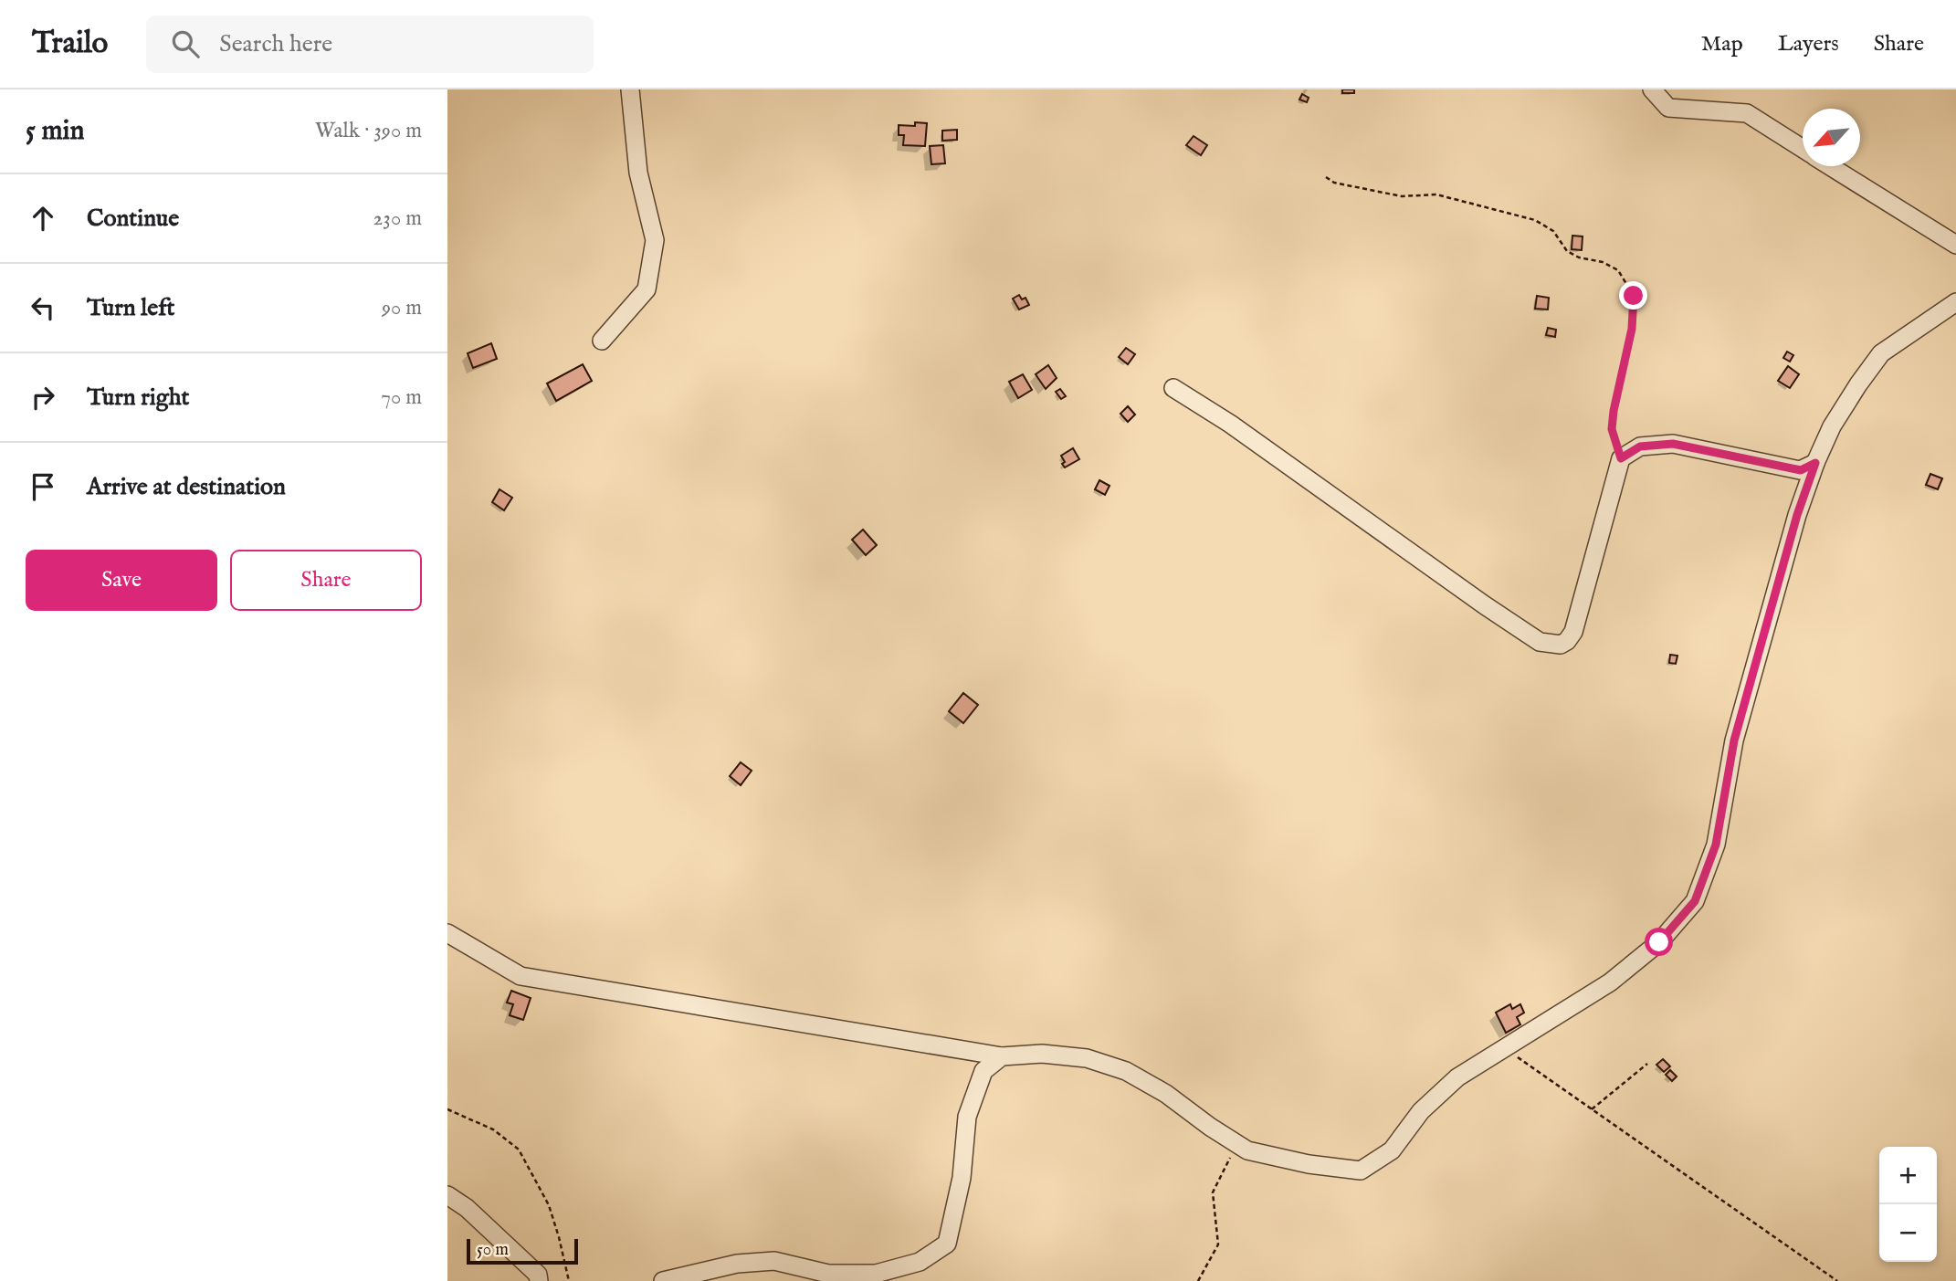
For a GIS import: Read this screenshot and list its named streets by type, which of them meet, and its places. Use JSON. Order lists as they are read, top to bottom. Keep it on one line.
{"scale_bar":"50 m","north":"bottom left","page":{"header":"Trailo","search":"Search here","nav":["Map","Layers","Share"],"heading":["5 min","Walk · 390 m"],"list":[["Continue","230 m"],["Turn left","90 m"],["Turn right","70 m"],"Arrive at destination"],"buttons":["Save","Share"],"map_buttons":["+","−"],"scale":"50 m"}}
